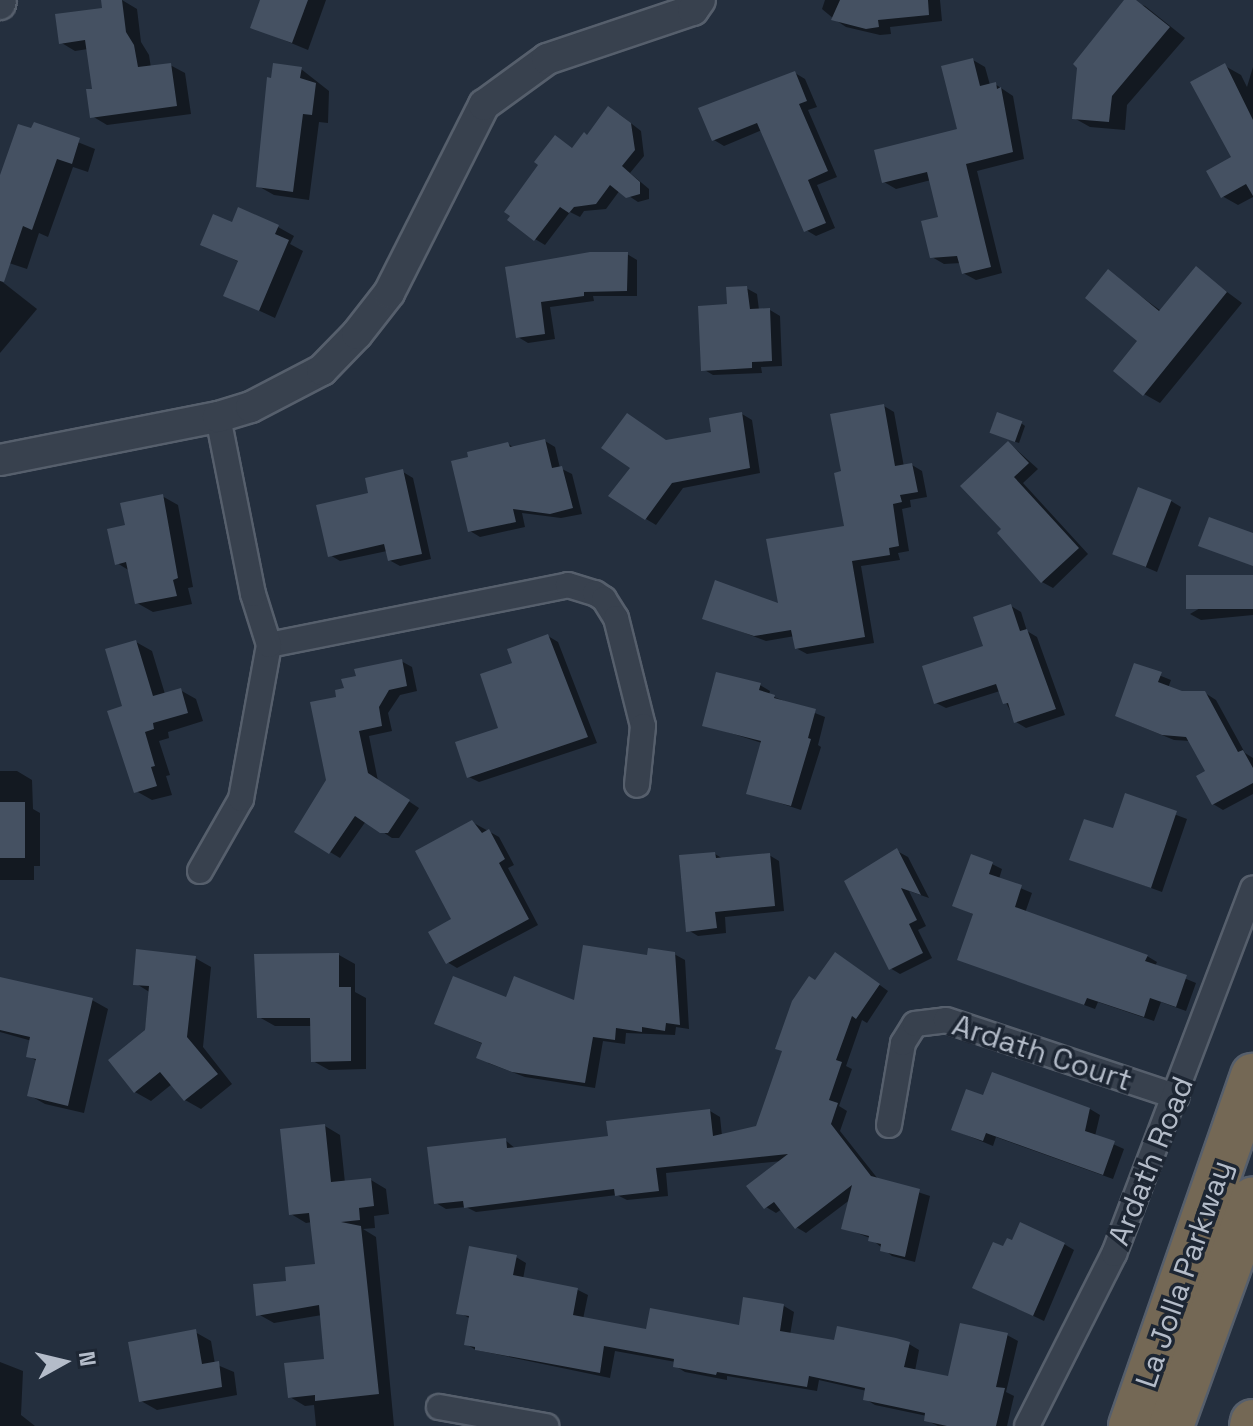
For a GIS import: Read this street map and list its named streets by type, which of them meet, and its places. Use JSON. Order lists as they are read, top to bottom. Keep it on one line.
{"streets":{"highway":["La Jolla Parkway"],"street":["Ardath Court","Ardath Road"]},"crossings":[["Ardath Court","Ardath Road"]],"north":"right"}
